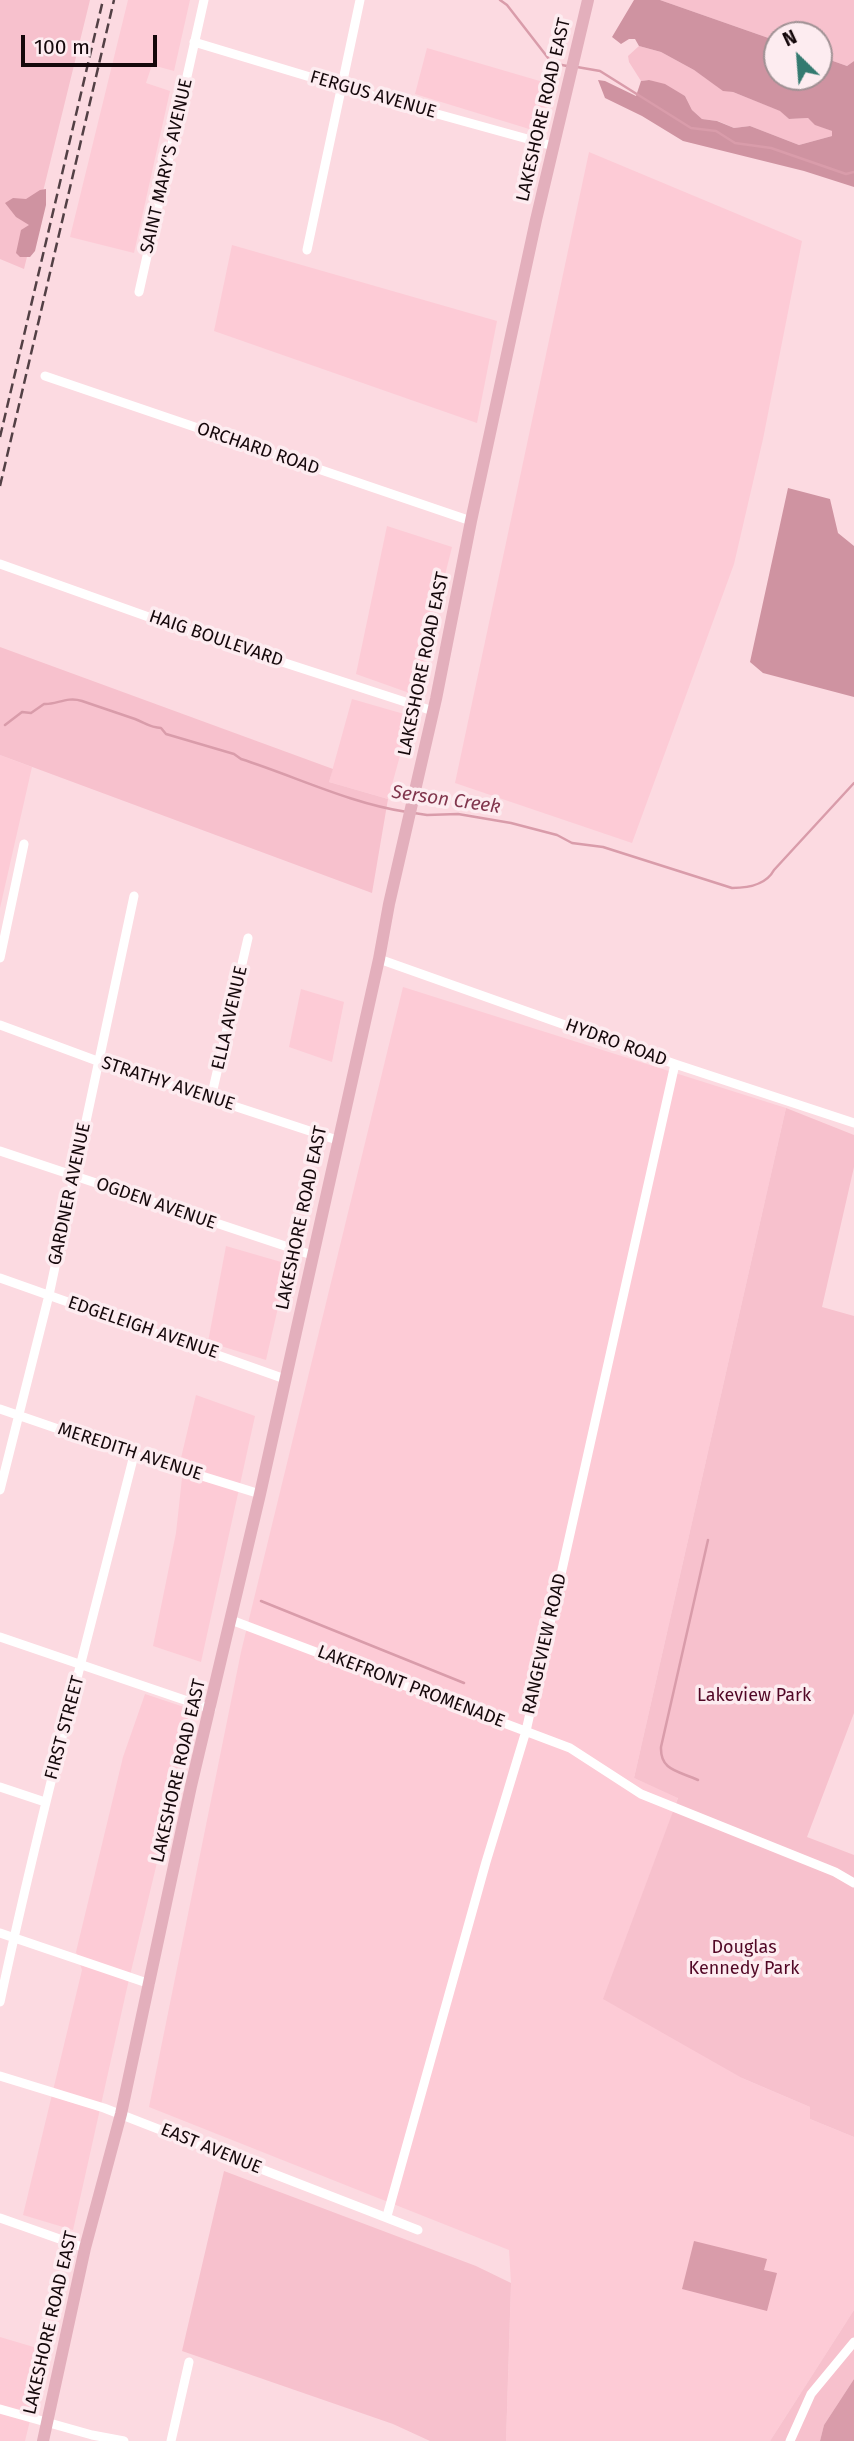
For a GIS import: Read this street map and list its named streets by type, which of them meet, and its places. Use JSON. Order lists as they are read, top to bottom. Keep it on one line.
{"streets":{"main road":["LAKESHORE ROAD EAST"],"street":["FERGUS AVENUE","SAINT MARY'S AVENUE","ORCHARD ROAD","HAIG BOULEVARD","ELLA AVENUE","HYDRO ROAD","STRATHY AVENUE","GARDNER AVENUE","OGDEN AVENUE","EDGELEIGH AVENUE","MEREDITH AVENUE","RANGEVIEW ROAD","LAKEFRONT PROMENADE","FIRST STREET","EAST AVENUE"]},"crossings":[["FERGUS AVENUE","LAKESHORE ROAD EAST"],["FERGUS AVENUE","SAINT MARY'S AVENUE"],["LAKESHORE ROAD EAST","ORCHARD ROAD"],["LAKESHORE ROAD EAST","HAIG BOULEVARD"],["LAKESHORE ROAD EAST","HYDRO ROAD"],["LAKESHORE ROAD EAST","STRATHY AVENUE"],["LAKESHORE ROAD EAST","OGDEN AVENUE"],["LAKESHORE ROAD EAST","EDGELEIGH AVENUE"],["LAKESHORE ROAD EAST","MEREDITH AVENUE"],["LAKESHORE ROAD EAST","LAKEFRONT PROMENADE"],["LAKESHORE ROAD EAST","EAST AVENUE"],["ELLA AVENUE","STRATHY AVENUE"],["HYDRO ROAD","RANGEVIEW ROAD"],["STRATHY AVENUE","GARDNER AVENUE"],["GARDNER AVENUE","OGDEN AVENUE"],["GARDNER AVENUE","EDGELEIGH AVENUE"],["GARDNER AVENUE","MEREDITH AVENUE"],["MEREDITH AVENUE","FIRST STREET"],["RANGEVIEW ROAD","LAKEFRONT PROMENADE"],["RANGEVIEW ROAD","EAST AVENUE"]],"water":["Serson Creek"],"parks":["Lakeview Park","Douglas Kennedy Park"],"scale_bar":"100 m","north":"top left"}
